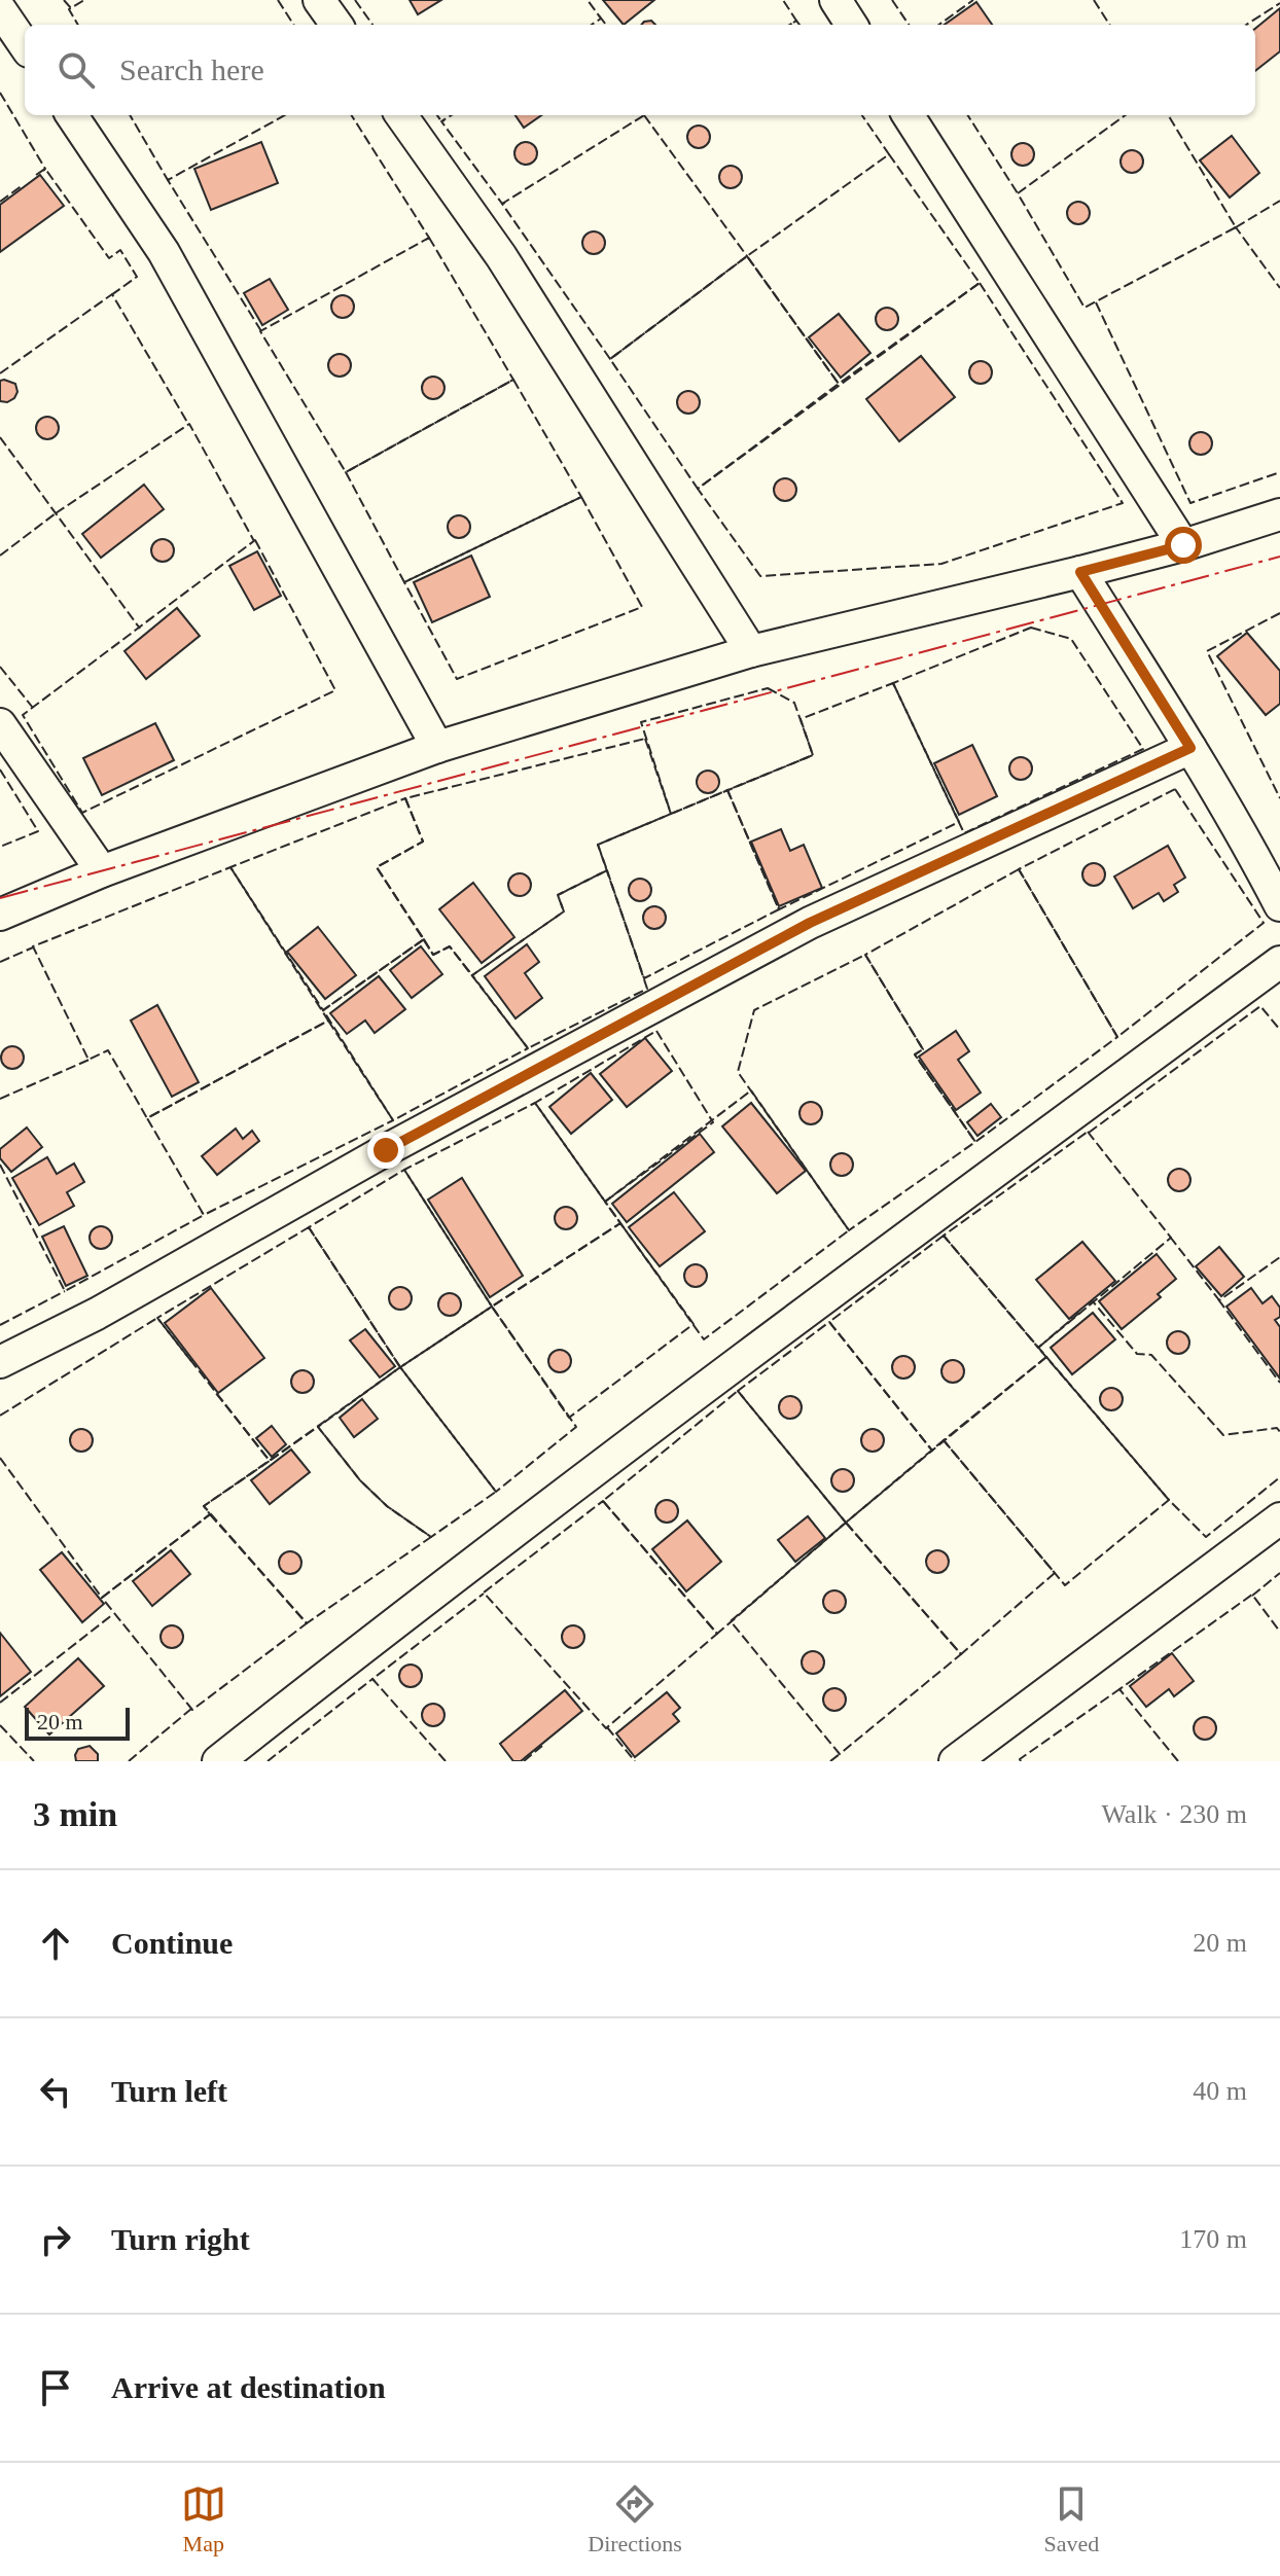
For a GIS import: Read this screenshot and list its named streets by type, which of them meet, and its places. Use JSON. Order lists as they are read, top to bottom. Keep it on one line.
{"scale_bar":"20 m","page":{"search":"Search here","scale":"20 m","heading":["3 min","Walk · 230 m"],"list":[["Continue","20 m"],["Turn left","40 m"],["Turn right","170 m"],"Arrive at destination"],"nav":["Map","Directions","Saved"]}}
